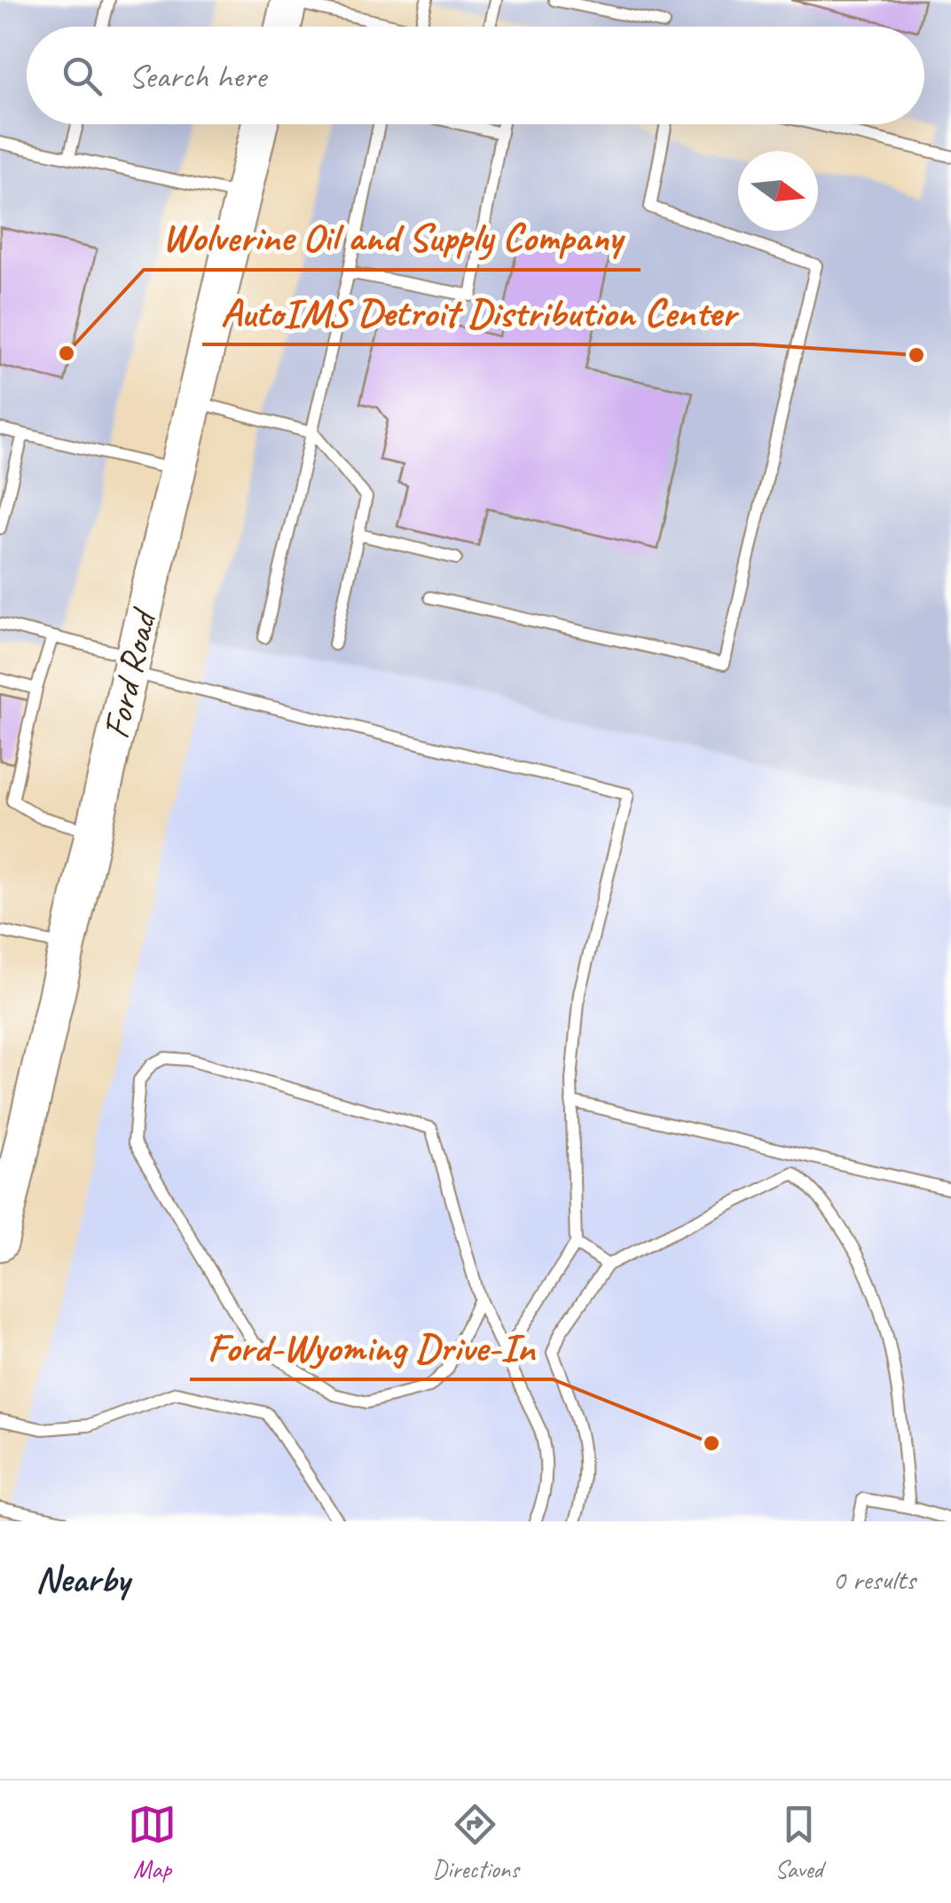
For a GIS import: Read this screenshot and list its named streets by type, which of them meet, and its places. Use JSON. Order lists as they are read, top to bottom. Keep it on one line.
{"streets":{"main road":["Ford Road"]},"places":["Wolverine Oil and Supply Company","AutoIMS Detroit Distribution Center","Ford-Wyoming Drive-In"],"north":"right","page":{"search":"Search here","heading":["Nearby","0 results"],"nav":["Map","Directions","Saved"]}}
